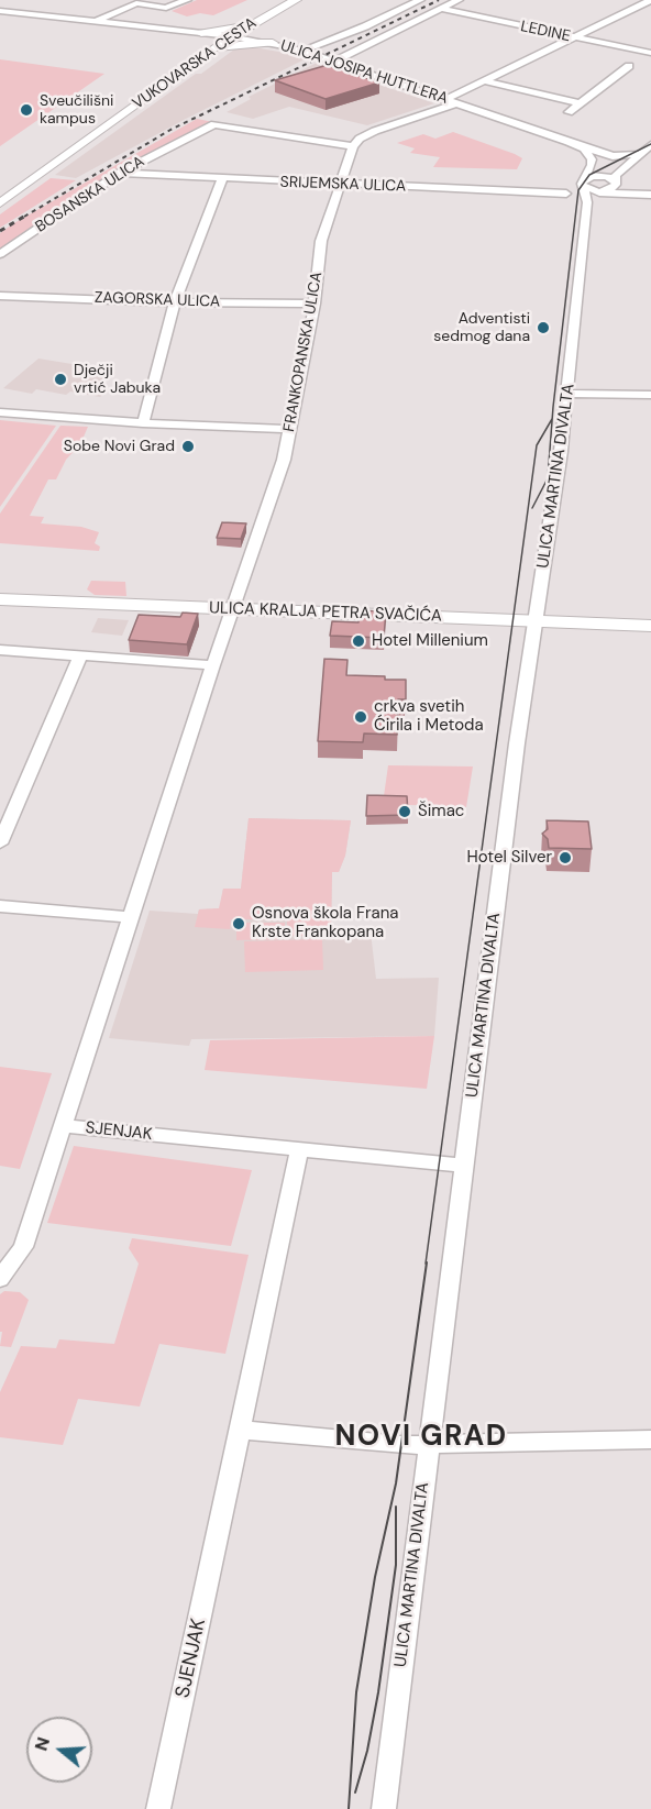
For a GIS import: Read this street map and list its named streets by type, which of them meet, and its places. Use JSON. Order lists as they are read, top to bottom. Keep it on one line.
{"streets":{"main road":["VUKOVARSKA CESTA","ULICA KRALJA PETRA SVAČIĆA"],"street":["LEDINE","ULICA JOSIPA HUTTLERA","SRIJEMSKA ULICA","BOSANSKA ULICA","ZAGORSKA ULICA","FRANKOPANSKA ULICA","ULICA MARTINA DIVALTA","SJENJAK"]},"crossings":[["VUKOVARSKA CESTA","ULICA JOSIPA HUTTLERA"],["SRIJEMSKA ULICA","BOSANSKA ULICA"],["SRIJEMSKA ULICA","FRANKOPANSKA ULICA"],["SRIJEMSKA ULICA","ULICA MARTINA DIVALTA"],["BOSANSKA ULICA","FRANKOPANSKA ULICA"],["ZAGORSKA ULICA","FRANKOPANSKA ULICA"],["FRANKOPANSKA ULICA","ULICA KRALJA PETRA SVAČIĆA"],["FRANKOPANSKA ULICA","SJENJAK"],["ULICA MARTINA DIVALTA","ULICA KRALJA PETRA SVAČIĆA"],["ULICA MARTINA DIVALTA","SJENJAK"]],"districts":["NOVI GRAD"],"places":["Sveučilišni kampus","Adventisti sedmog dana","Dječji vrtić Jabuka","Sobe Novi Grad","Hotel Millenium","crkva svetih Ćirila i Metoda","Šimac","Hotel Silver","Osnova škola Frana Krste Frankopana"],"north":"left"}
